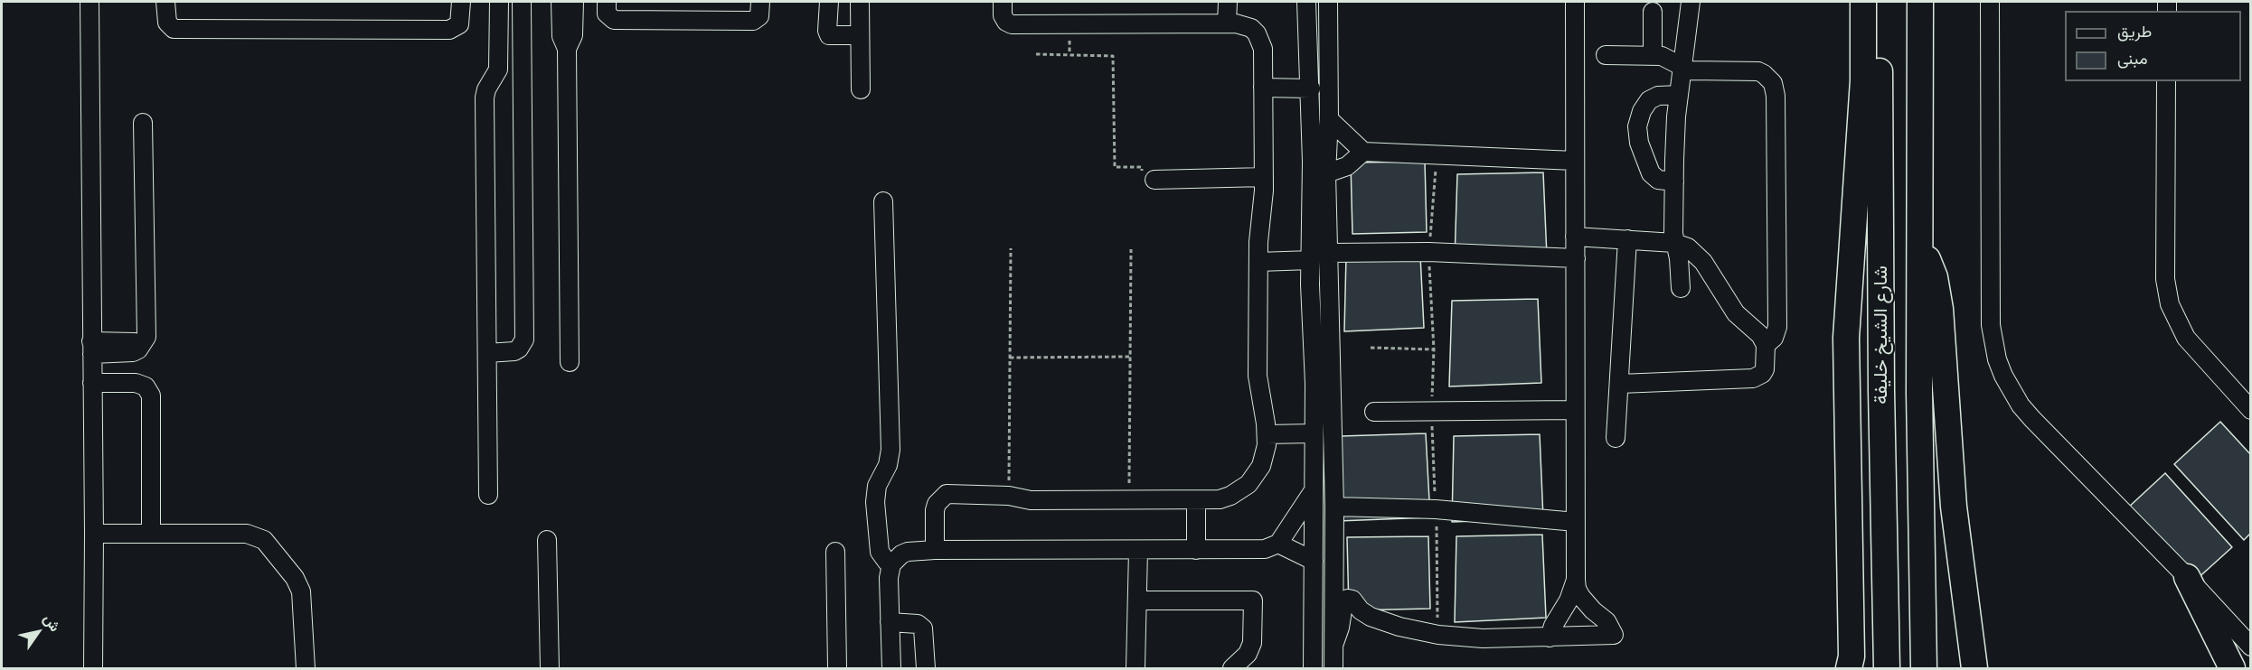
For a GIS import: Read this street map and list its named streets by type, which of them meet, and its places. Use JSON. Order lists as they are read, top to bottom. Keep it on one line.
{"streets":{"highway":["شارع الشيخ خليفة"]},"legend":["طريق","مبنى"],"north":"top right"}
